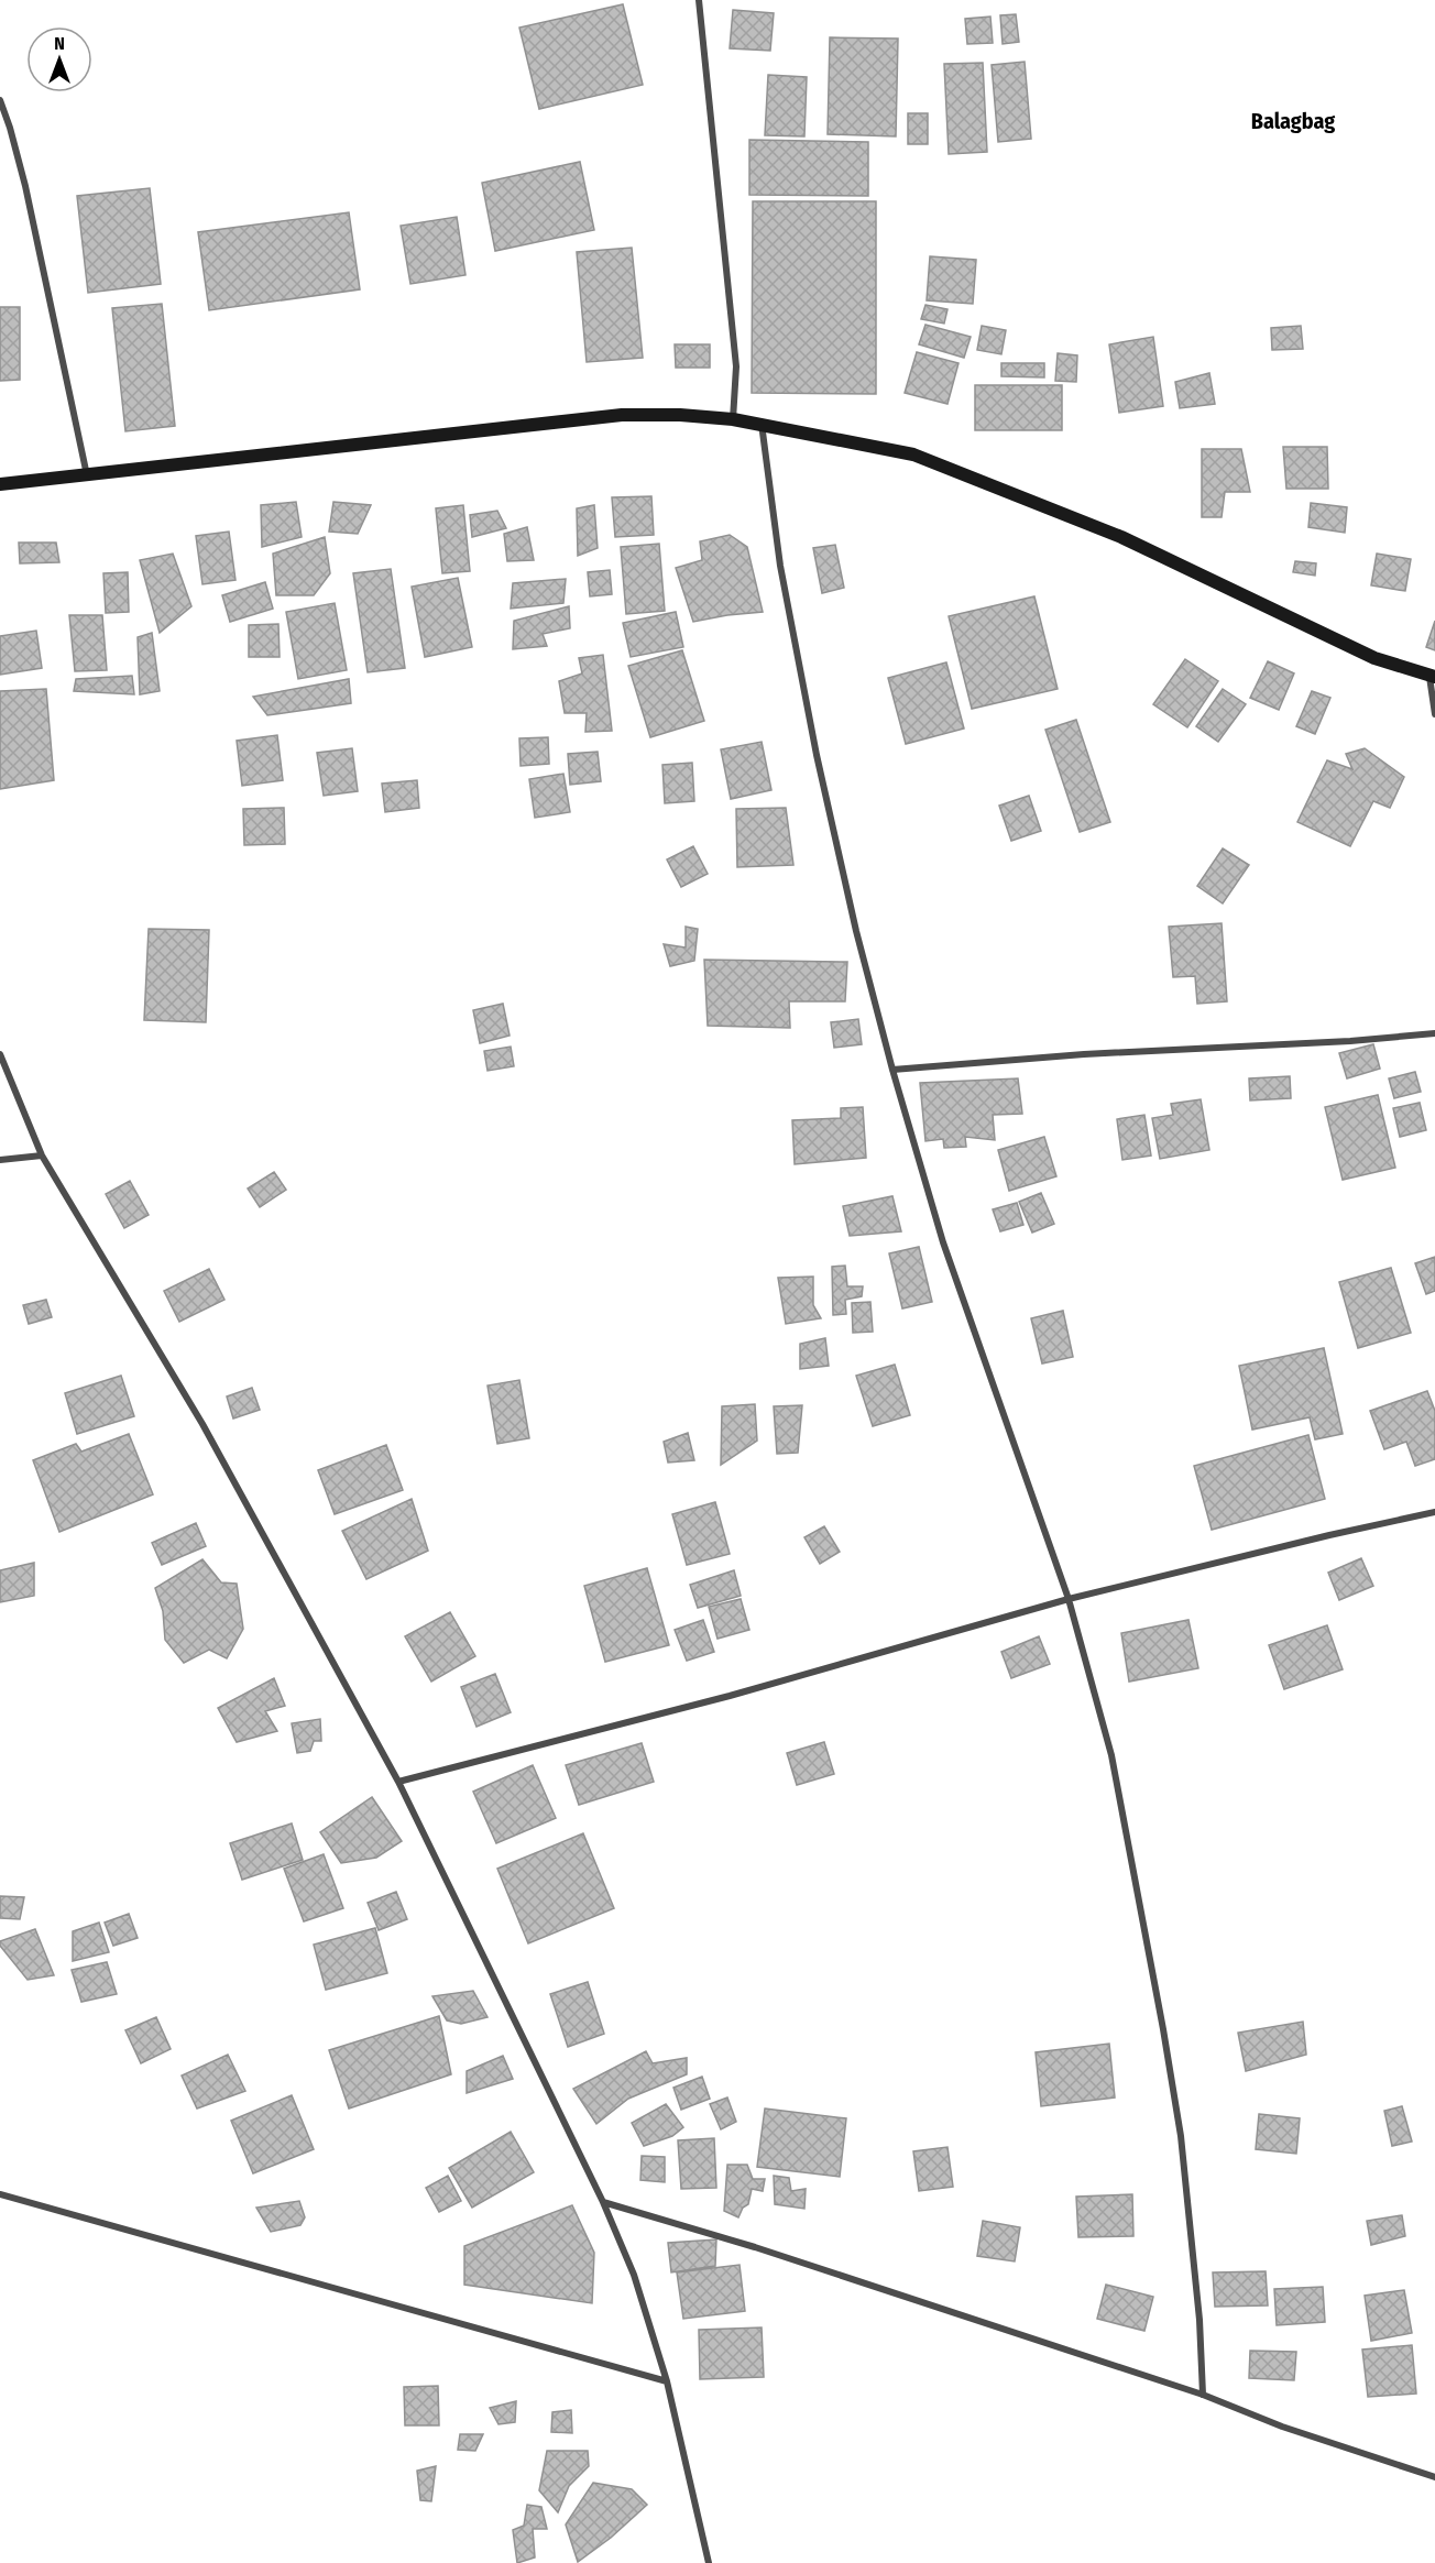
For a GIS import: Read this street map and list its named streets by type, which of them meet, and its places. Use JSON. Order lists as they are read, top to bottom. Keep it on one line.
{"districts":["Balagbag"],"north":"top"}
